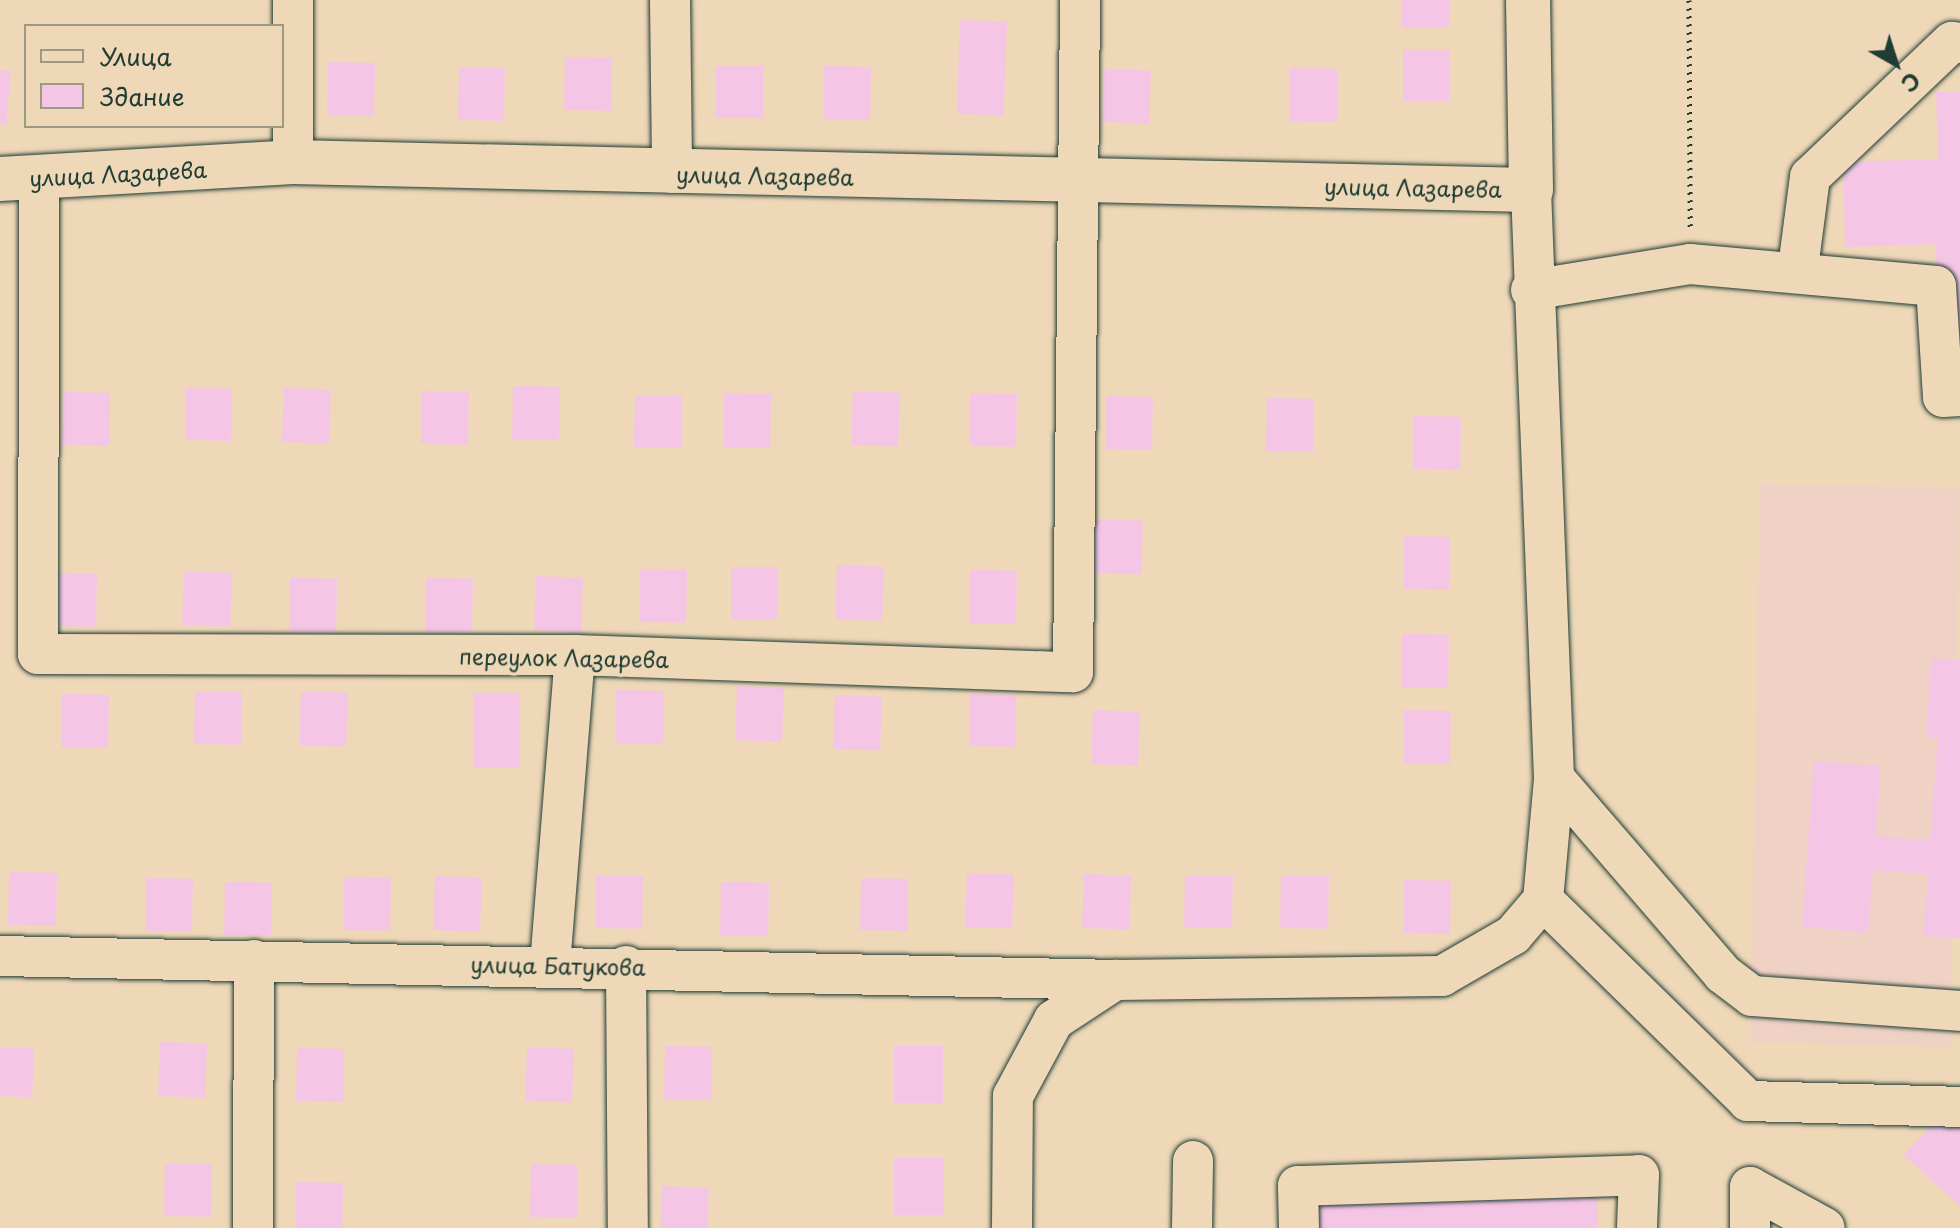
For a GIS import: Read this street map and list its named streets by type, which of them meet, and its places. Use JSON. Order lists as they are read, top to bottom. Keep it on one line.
{"streets":{"main road":["улица Лазарева"],"street":["переулок Лазарева","улица Батукова"]},"crossings":[["улица Лазарева","переулок Лазарева"]],"legend":["Улица","Здание"],"north":"bottom right"}
